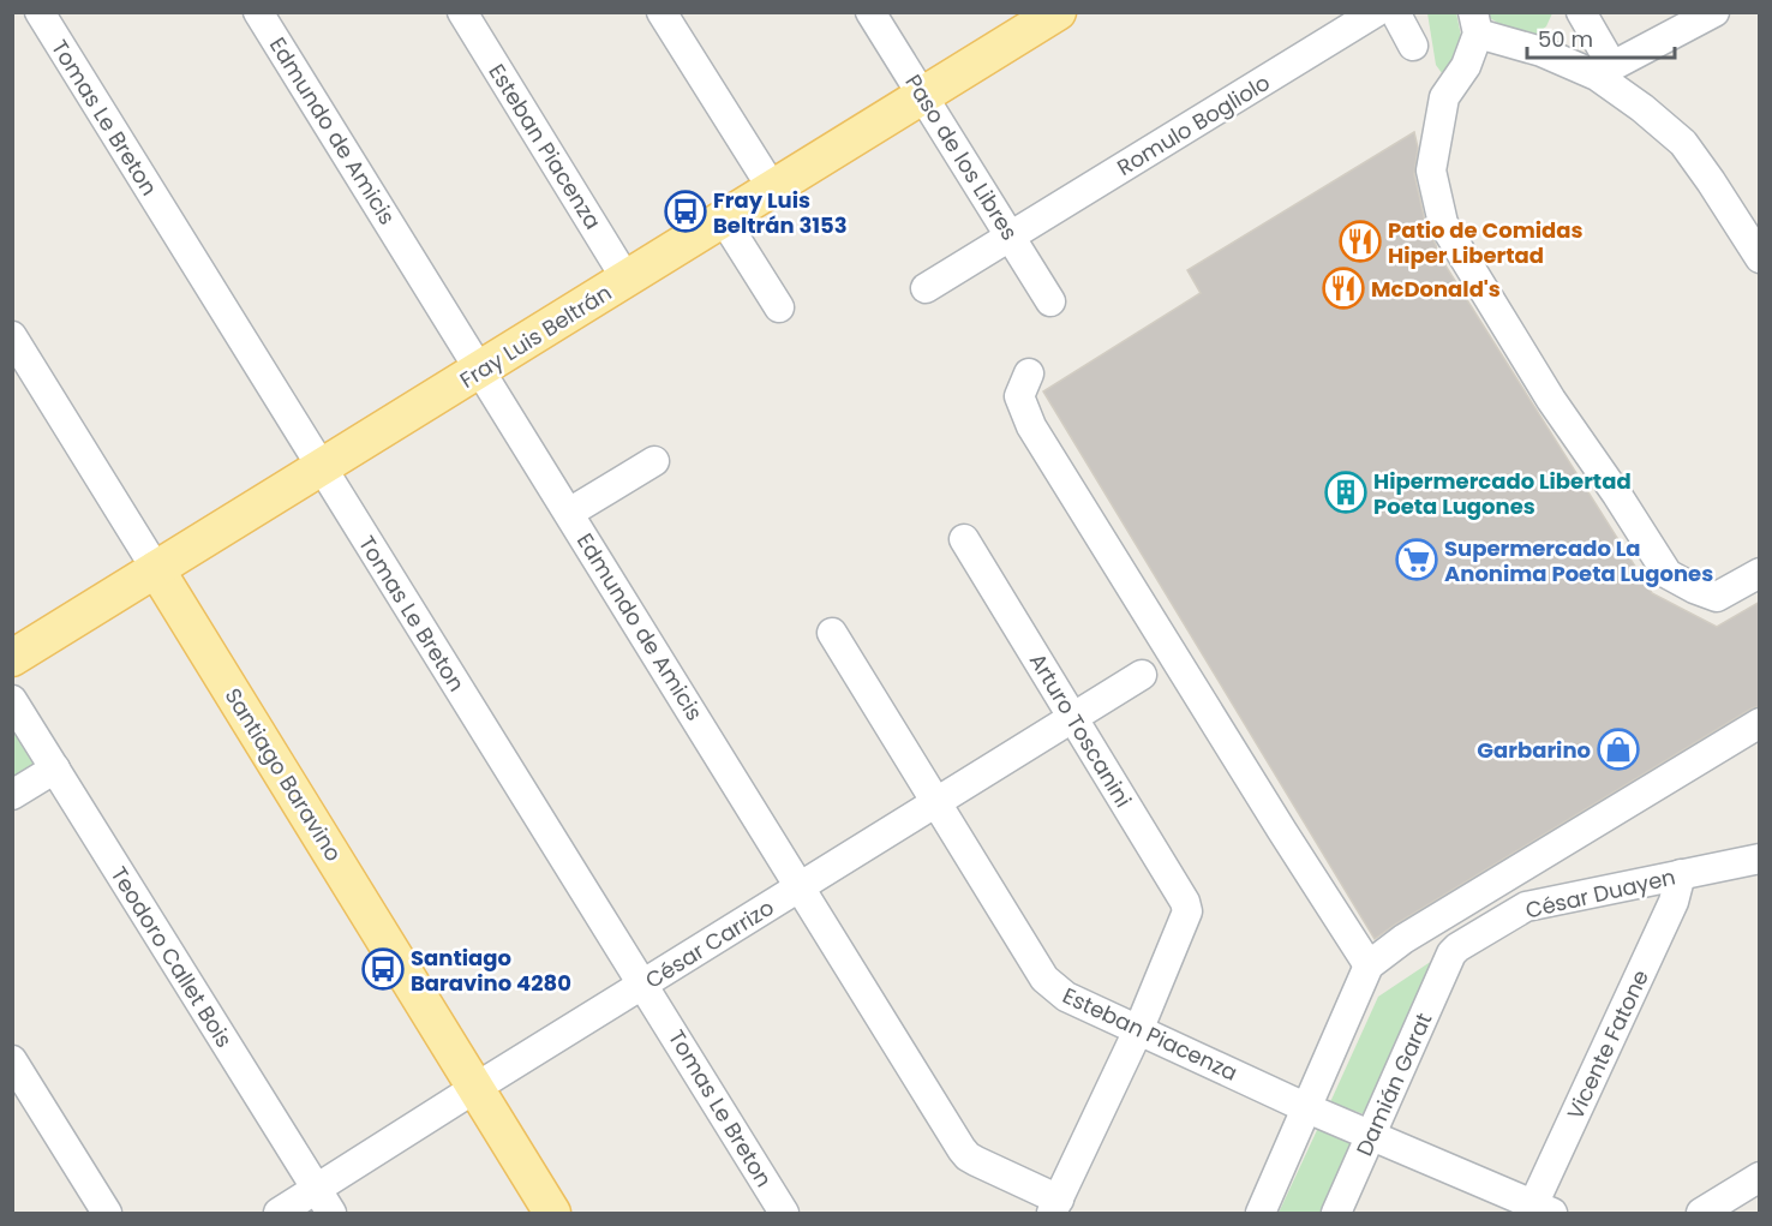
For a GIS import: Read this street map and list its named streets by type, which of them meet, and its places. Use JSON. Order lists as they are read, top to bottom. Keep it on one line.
{"streets":{"main road":["Fray Luis Beltrán","Santiago Baravino"],"street":["Tomas Le Breton","Romulo Bogliolo","Edmundo de Amicis","Esteban Piacenza","Paso de los Libres","Arturo Toscanini","César Duayen","César Carrizo","Teodoro Callet Bois","Vicente Fatone","Damián Garat"]},"crossings":[["Tomas Le Breton","Fray Luis Beltrán"],["Tomas Le Breton","César Carrizo"],["Romulo Bogliolo","Paso de los Libres"],["Edmundo de Amicis","Fray Luis Beltrán"],["Edmundo de Amicis","César Carrizo"],["Esteban Piacenza","Fray Luis Beltrán"],["Esteban Piacenza","Arturo Toscanini"],["Esteban Piacenza","César Carrizo"],["Esteban Piacenza","Vicente Fatone"],["Esteban Piacenza","Damián Garat"],["Paso de los Libres","Fray Luis Beltrán"],["Fray Luis Beltrán","Santiago Baravino"],["Arturo Toscanini","César Carrizo"],["Santiago Baravino","César Carrizo"],["César Duayen","Vicente Fatone"],["César Duayen","Damián Garat"],["César Carrizo","Teodoro Callet Bois"]],"places":{"bus stop":["Fray Luis Beltrán 3153","Santiago Baravino 4280"],"restaurant":["Patio de Comidas Hiper Libertad","McDonald's"],"building":["Hipermercado Libertad Poeta Lugones"],"supermarket":["Supermercado La Anonima Poeta Lugones"],"shop":["Garbarino"]},"scale_bar":"50 m"}
